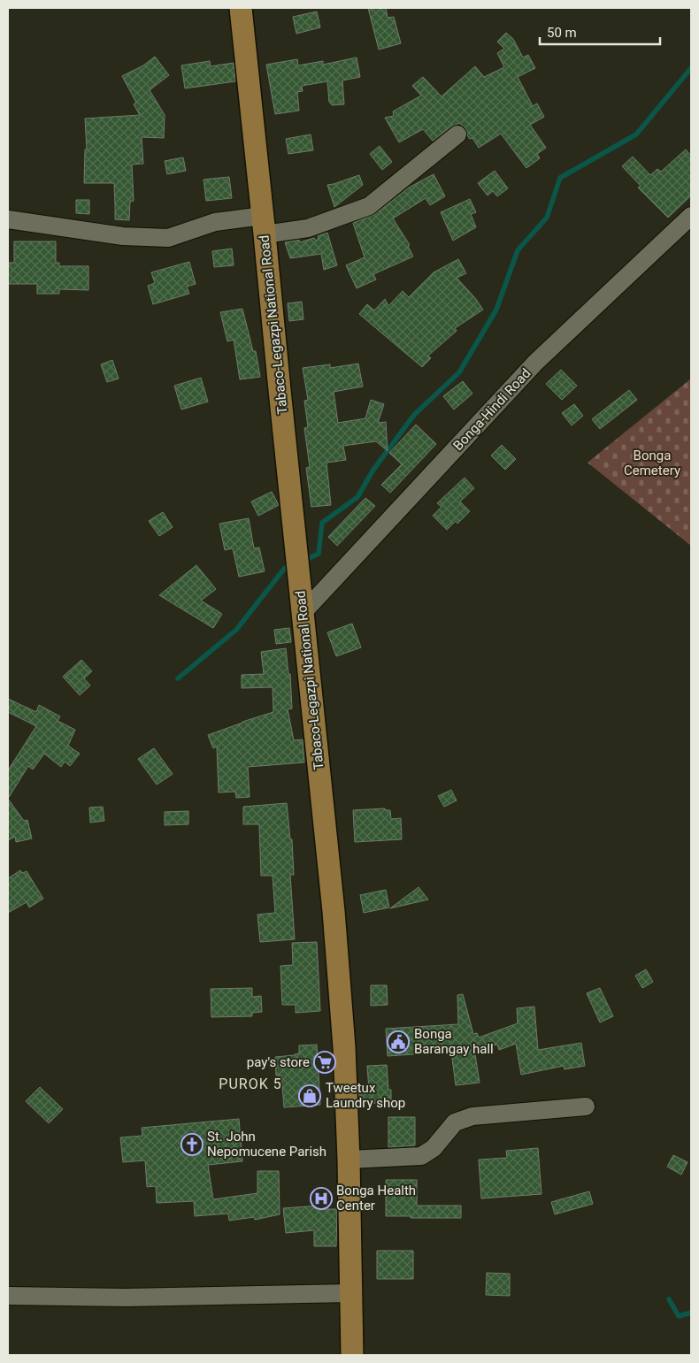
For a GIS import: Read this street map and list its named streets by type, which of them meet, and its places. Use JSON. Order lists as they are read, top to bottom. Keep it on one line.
{"streets":{"main road":["Tabaco-Legazpi National Road"],"street":["Bonga-Hindi Road"]},"crossings":[["Tabaco-Legazpi National Road","Bonga-Hindi Road"]],"districts":["PUROK 5"],"parks":["Bonga Cemetery"],"places":{"public building":["Bonga Barangay hall"],"supermarket":["pay's store"],"shop":["Tweetux Laundry shop"],"church":["St. John Nepomucene Parish"],"hospital":["Bonga Health Center"]},"scale_bar":"50 m"}
